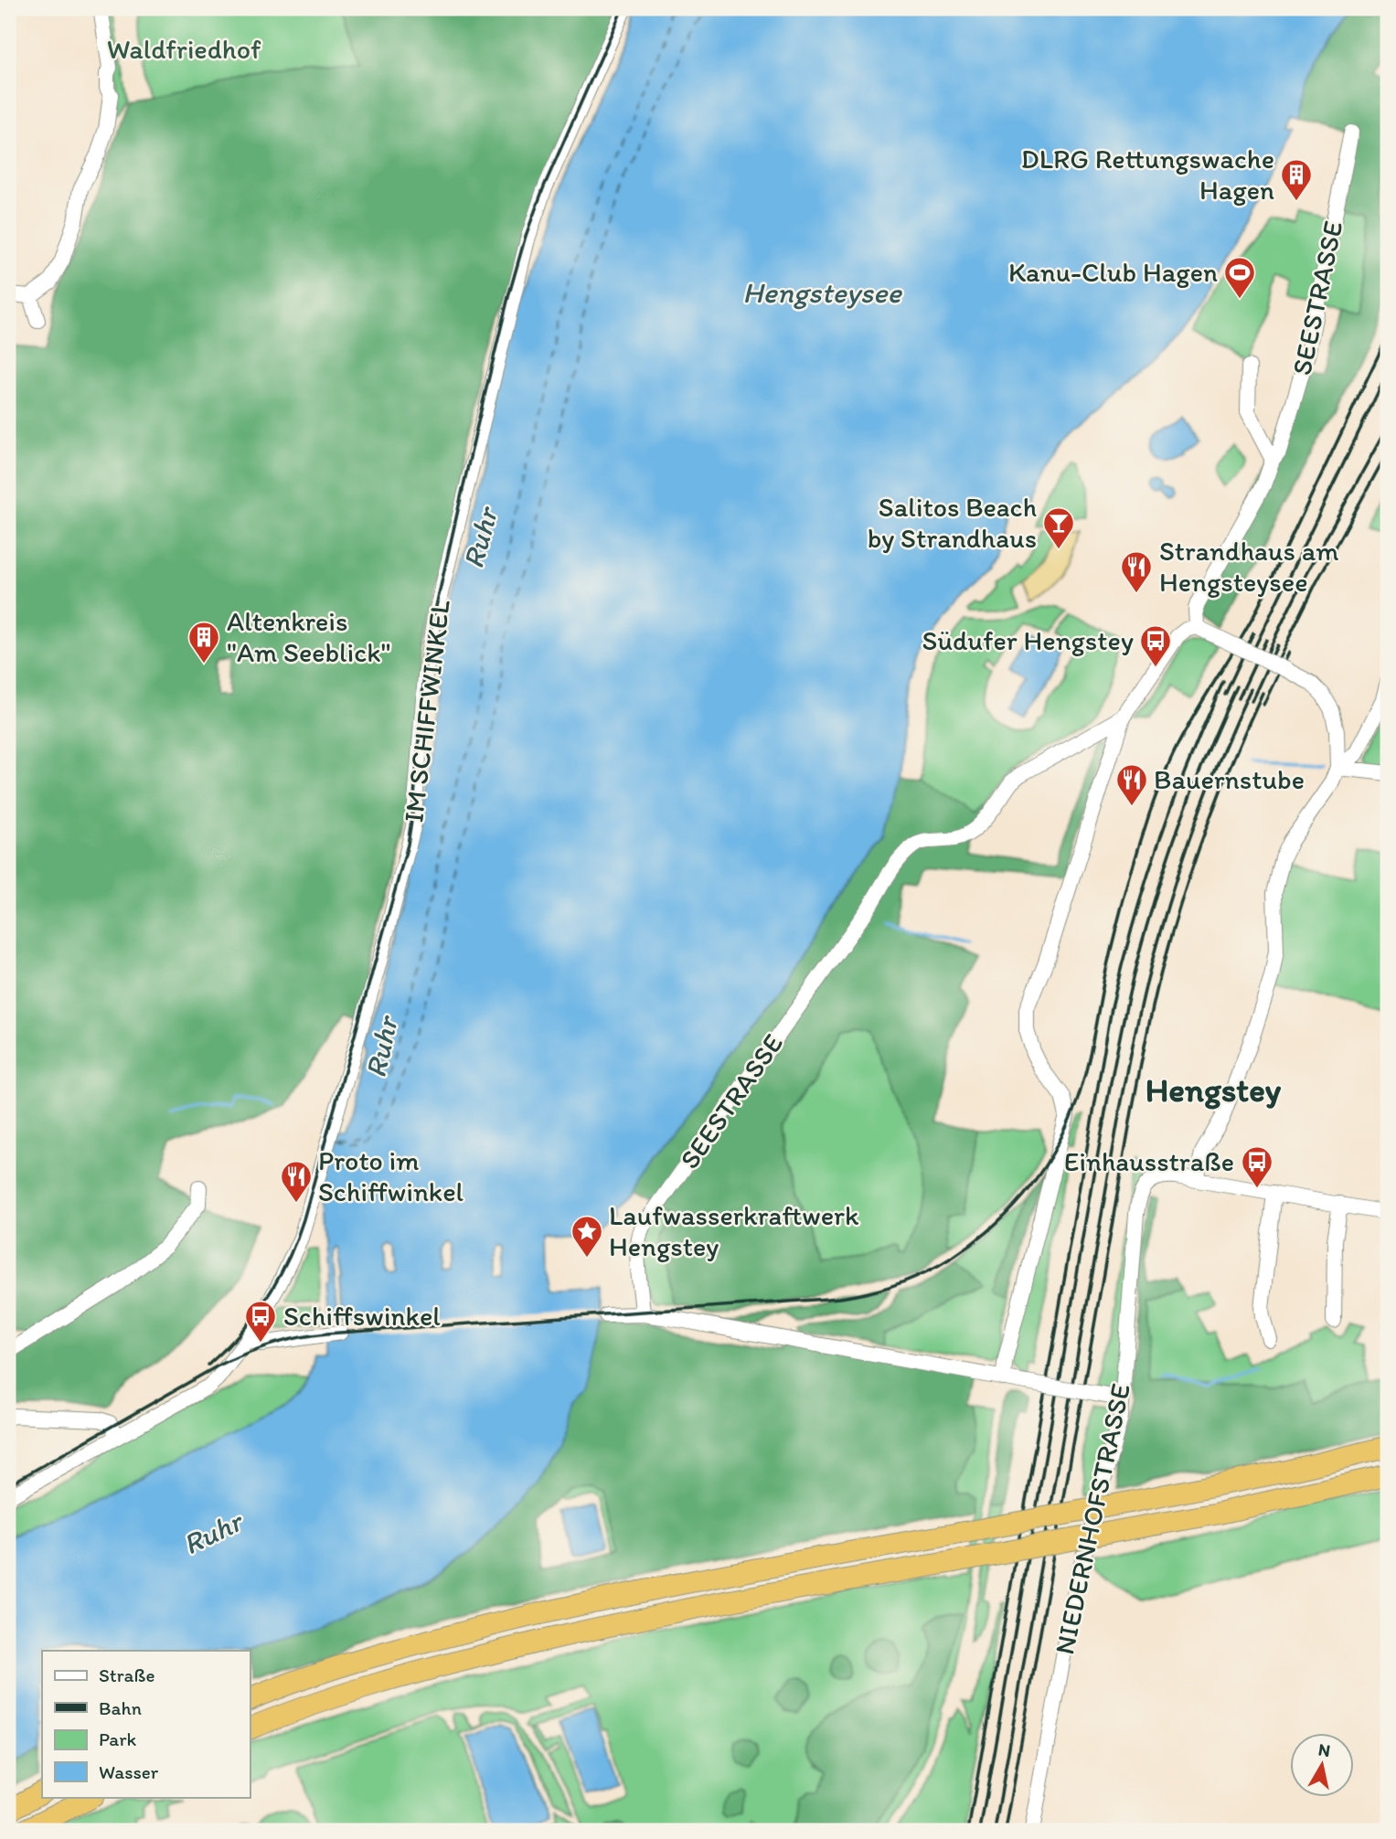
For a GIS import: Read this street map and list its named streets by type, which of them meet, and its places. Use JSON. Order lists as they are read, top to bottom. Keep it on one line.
{"streets":{"street":["SEESTRASSE","IM SCHIFFWINKEL","NIEDERNHOFSTRASSE"]},"districts":["Hengstey"],"water":["Hengsteysee","Ruhr"],"parks":["Waldfriedhof"],"places":{"building":["DLRG Rettungswache Hagen","Altenkreis \"Am Seeblick\""],"sports":["Kanu-Club Hagen"],"bar":["Salitos Beach by Strandhaus"],"restaurant":["Strandhaus am Hengsteysee","Bauernstube","Proto im Schiffwinkel"],"bus stop":["Südufer Hengstey","Einhausstraße","Schiffswinkel"],"place":["Laufwasserkraftwerk Hengstey"]},"legend":["Straße","Bahn","Park","Wasser"],"north":"top"}
